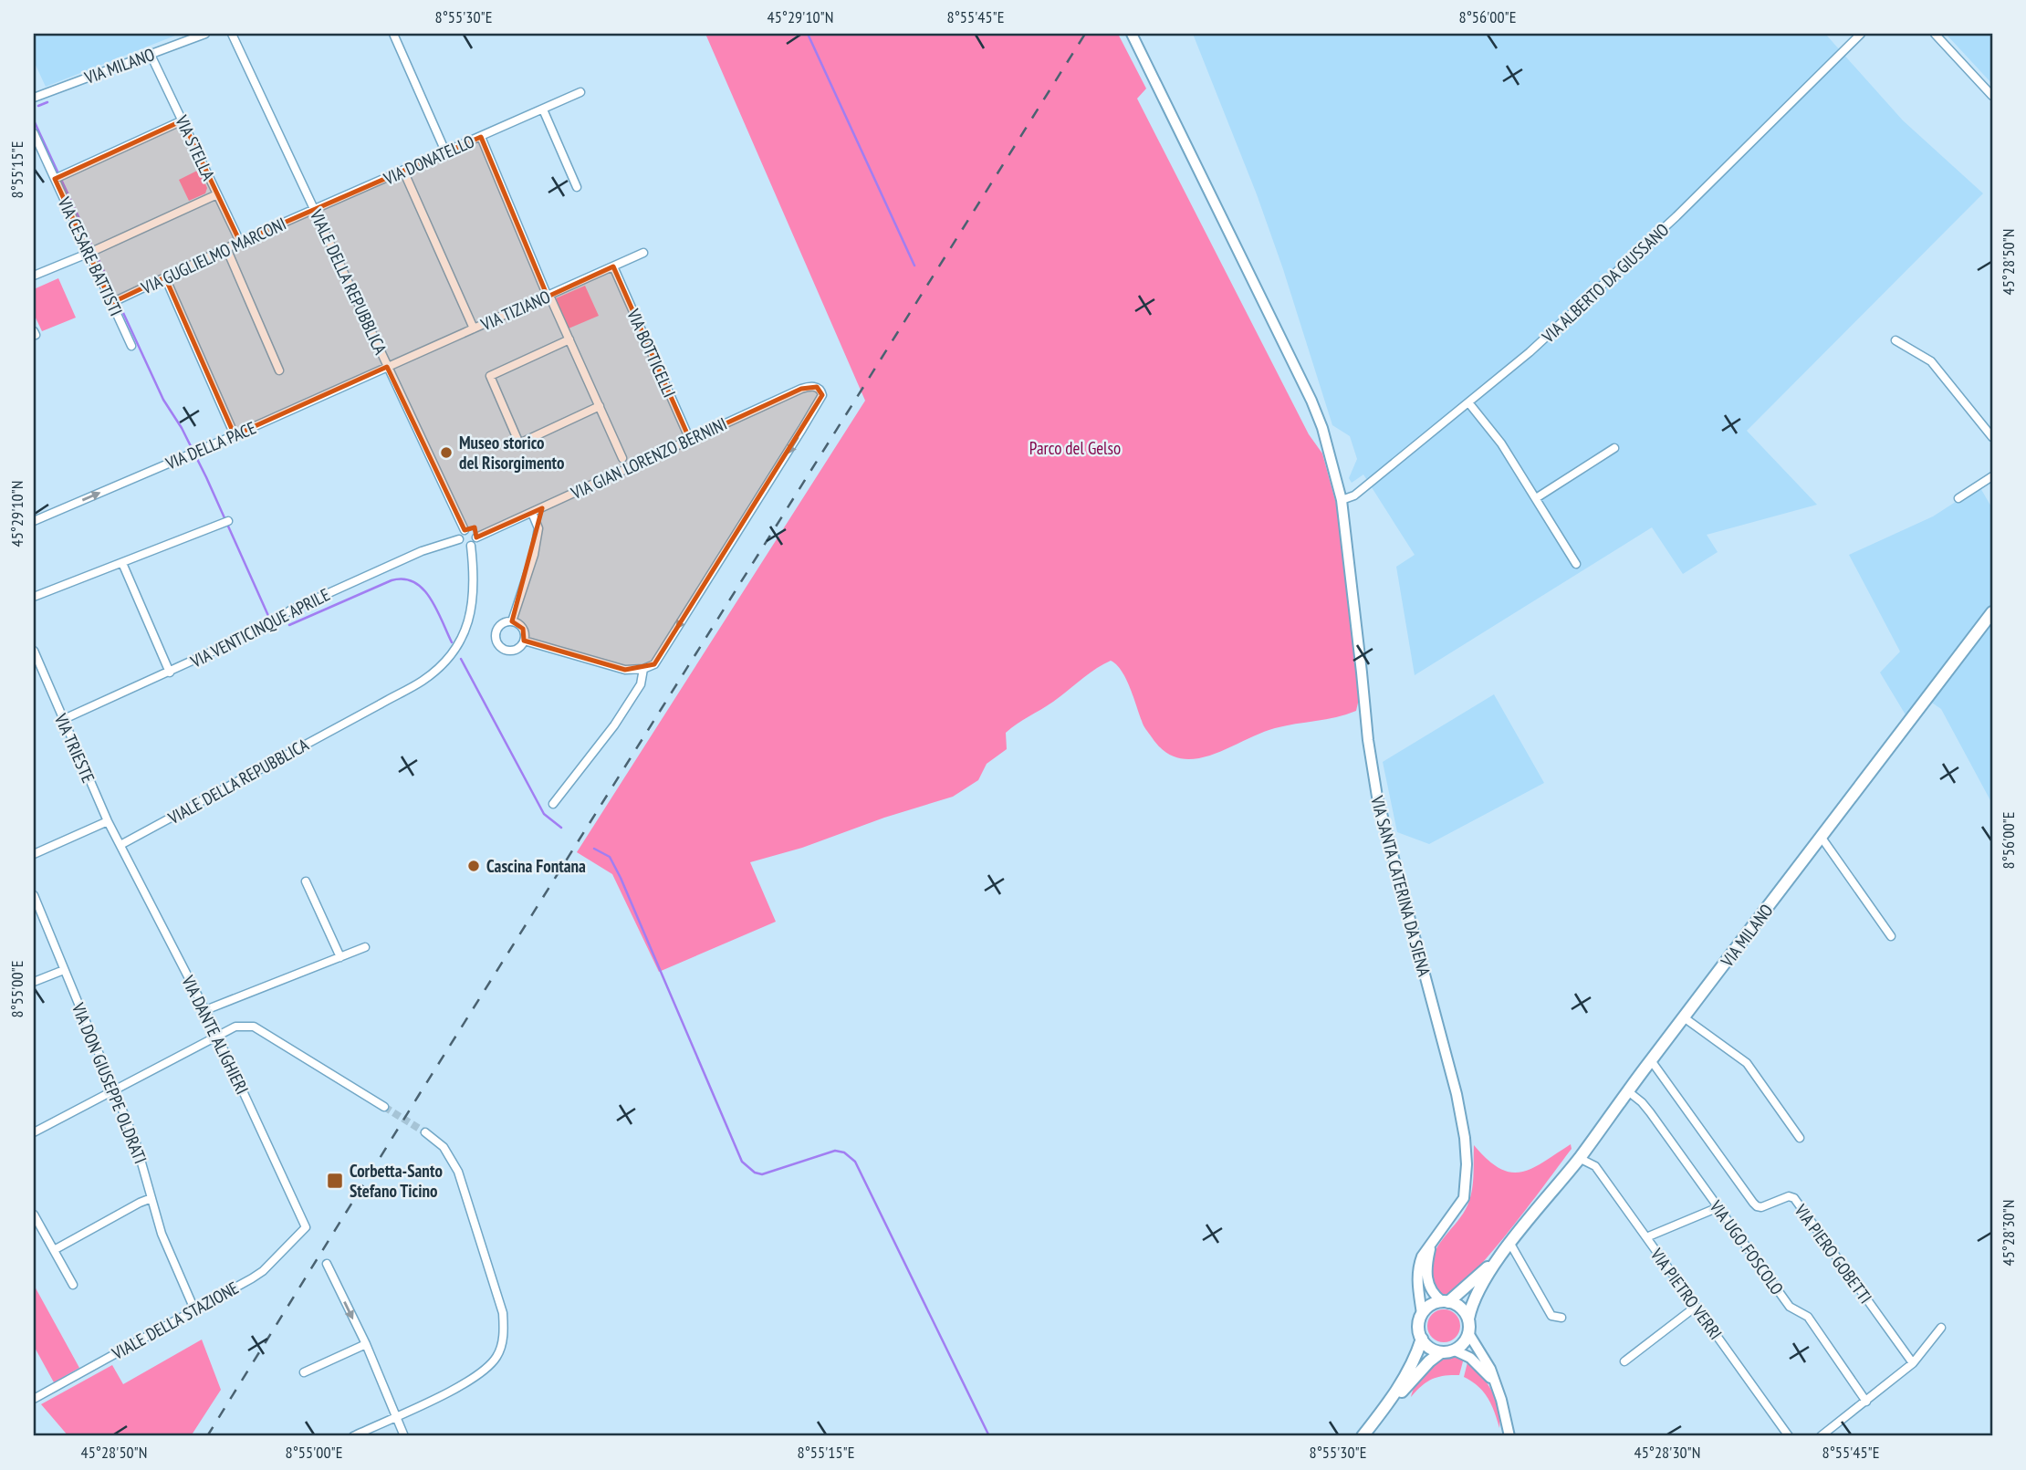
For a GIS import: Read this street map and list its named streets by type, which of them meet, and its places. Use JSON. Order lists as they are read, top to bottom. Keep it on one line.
{"streets":{"main road":["VIA MILANO"],"street":["VIA STELLA","VIA DONATELLO","VIA GUGLIELMO MARCONI","VIA CESARE BATTISTI","VIALE DELLA REPUBBLICA","VIA ALBERTO DA GIUSSANO","VIA TIZIANO","VIA BOTTICELLI","VIA DELLA PACE","VIA GIAN LORENZO BERNINI","VIA VENTICINQUE APRILE","VIA TRIESTE","VIA SANTA CATERINA DA SIENA","VIA DANTE ALIGHIERI","VIA DON GIUSEPPE OLDRATI","VIA UGO FOSCOLO","VIA PIERO GOBETTI","VIA PIETRO VERRI","VIALE DELLA STAZIONE"]},"crossings":[["VIA MILANO","VIA STELLA"],["VIA MILANO","VIA UGO FOSCOLO"],["VIA MILANO","VIA PIERO GOBETTI"],["VIA MILANO","VIA PIETRO VERRI"],["VIA STELLA","VIA GUGLIELMO MARCONI"],["VIA DONATELLO","VIA GUGLIELMO MARCONI"],["VIA DONATELLO","VIALE DELLA REPUBBLICA"],["VIA GUGLIELMO MARCONI","VIA CESARE BATTISTI"],["VIA GUGLIELMO MARCONI","VIALE DELLA REPUBBLICA"],["VIALE DELLA REPUBBLICA","VIA TIZIANO"],["VIALE DELLA REPUBBLICA","VIA DELLA PACE"],["VIALE DELLA REPUBBLICA","VIA GIAN LORENZO BERNINI"],["VIALE DELLA REPUBBLICA","VIA VENTICINQUE APRILE"],["VIALE DELLA REPUBBLICA","VIA TRIESTE"],["VIALE DELLA REPUBBLICA","VIA DANTE ALIGHIERI"],["VIA ALBERTO DA GIUSSANO","VIA SANTA CATERINA DA SIENA"],["VIA TIZIANO","VIA BOTTICELLI"],["VIA TIZIANO","VIA DELLA PACE"],["VIA BOTTICELLI","VIA GIAN LORENZO BERNINI"],["VIA GIAN LORENZO BERNINI","VIA VENTICINQUE APRILE"],["VIA VENTICINQUE APRILE","VIA TRIESTE"],["VIA TRIESTE","VIA DANTE ALIGHIERI"],["VIA DANTE ALIGHIERI","VIALE DELLA STAZIONE"],["VIA DON GIUSEPPE OLDRATI","VIALE DELLA STAZIONE"]],"one_way":["VIA DELLA PACE"],"parks":["Parco del Gelso"],"places":{"other":["Museo storico del Risorgimento","Cascina Fontana"],"transit":["Corbetta-Santo Stefano Ticino"]},"coordinates":["8°55'30\"E","45°29'10\"N","8°55'45\"E","8°56'00\"E","8°55'15\"E","45°28'50\"N","8°55'00\"E","45°28'30\"N"]}
